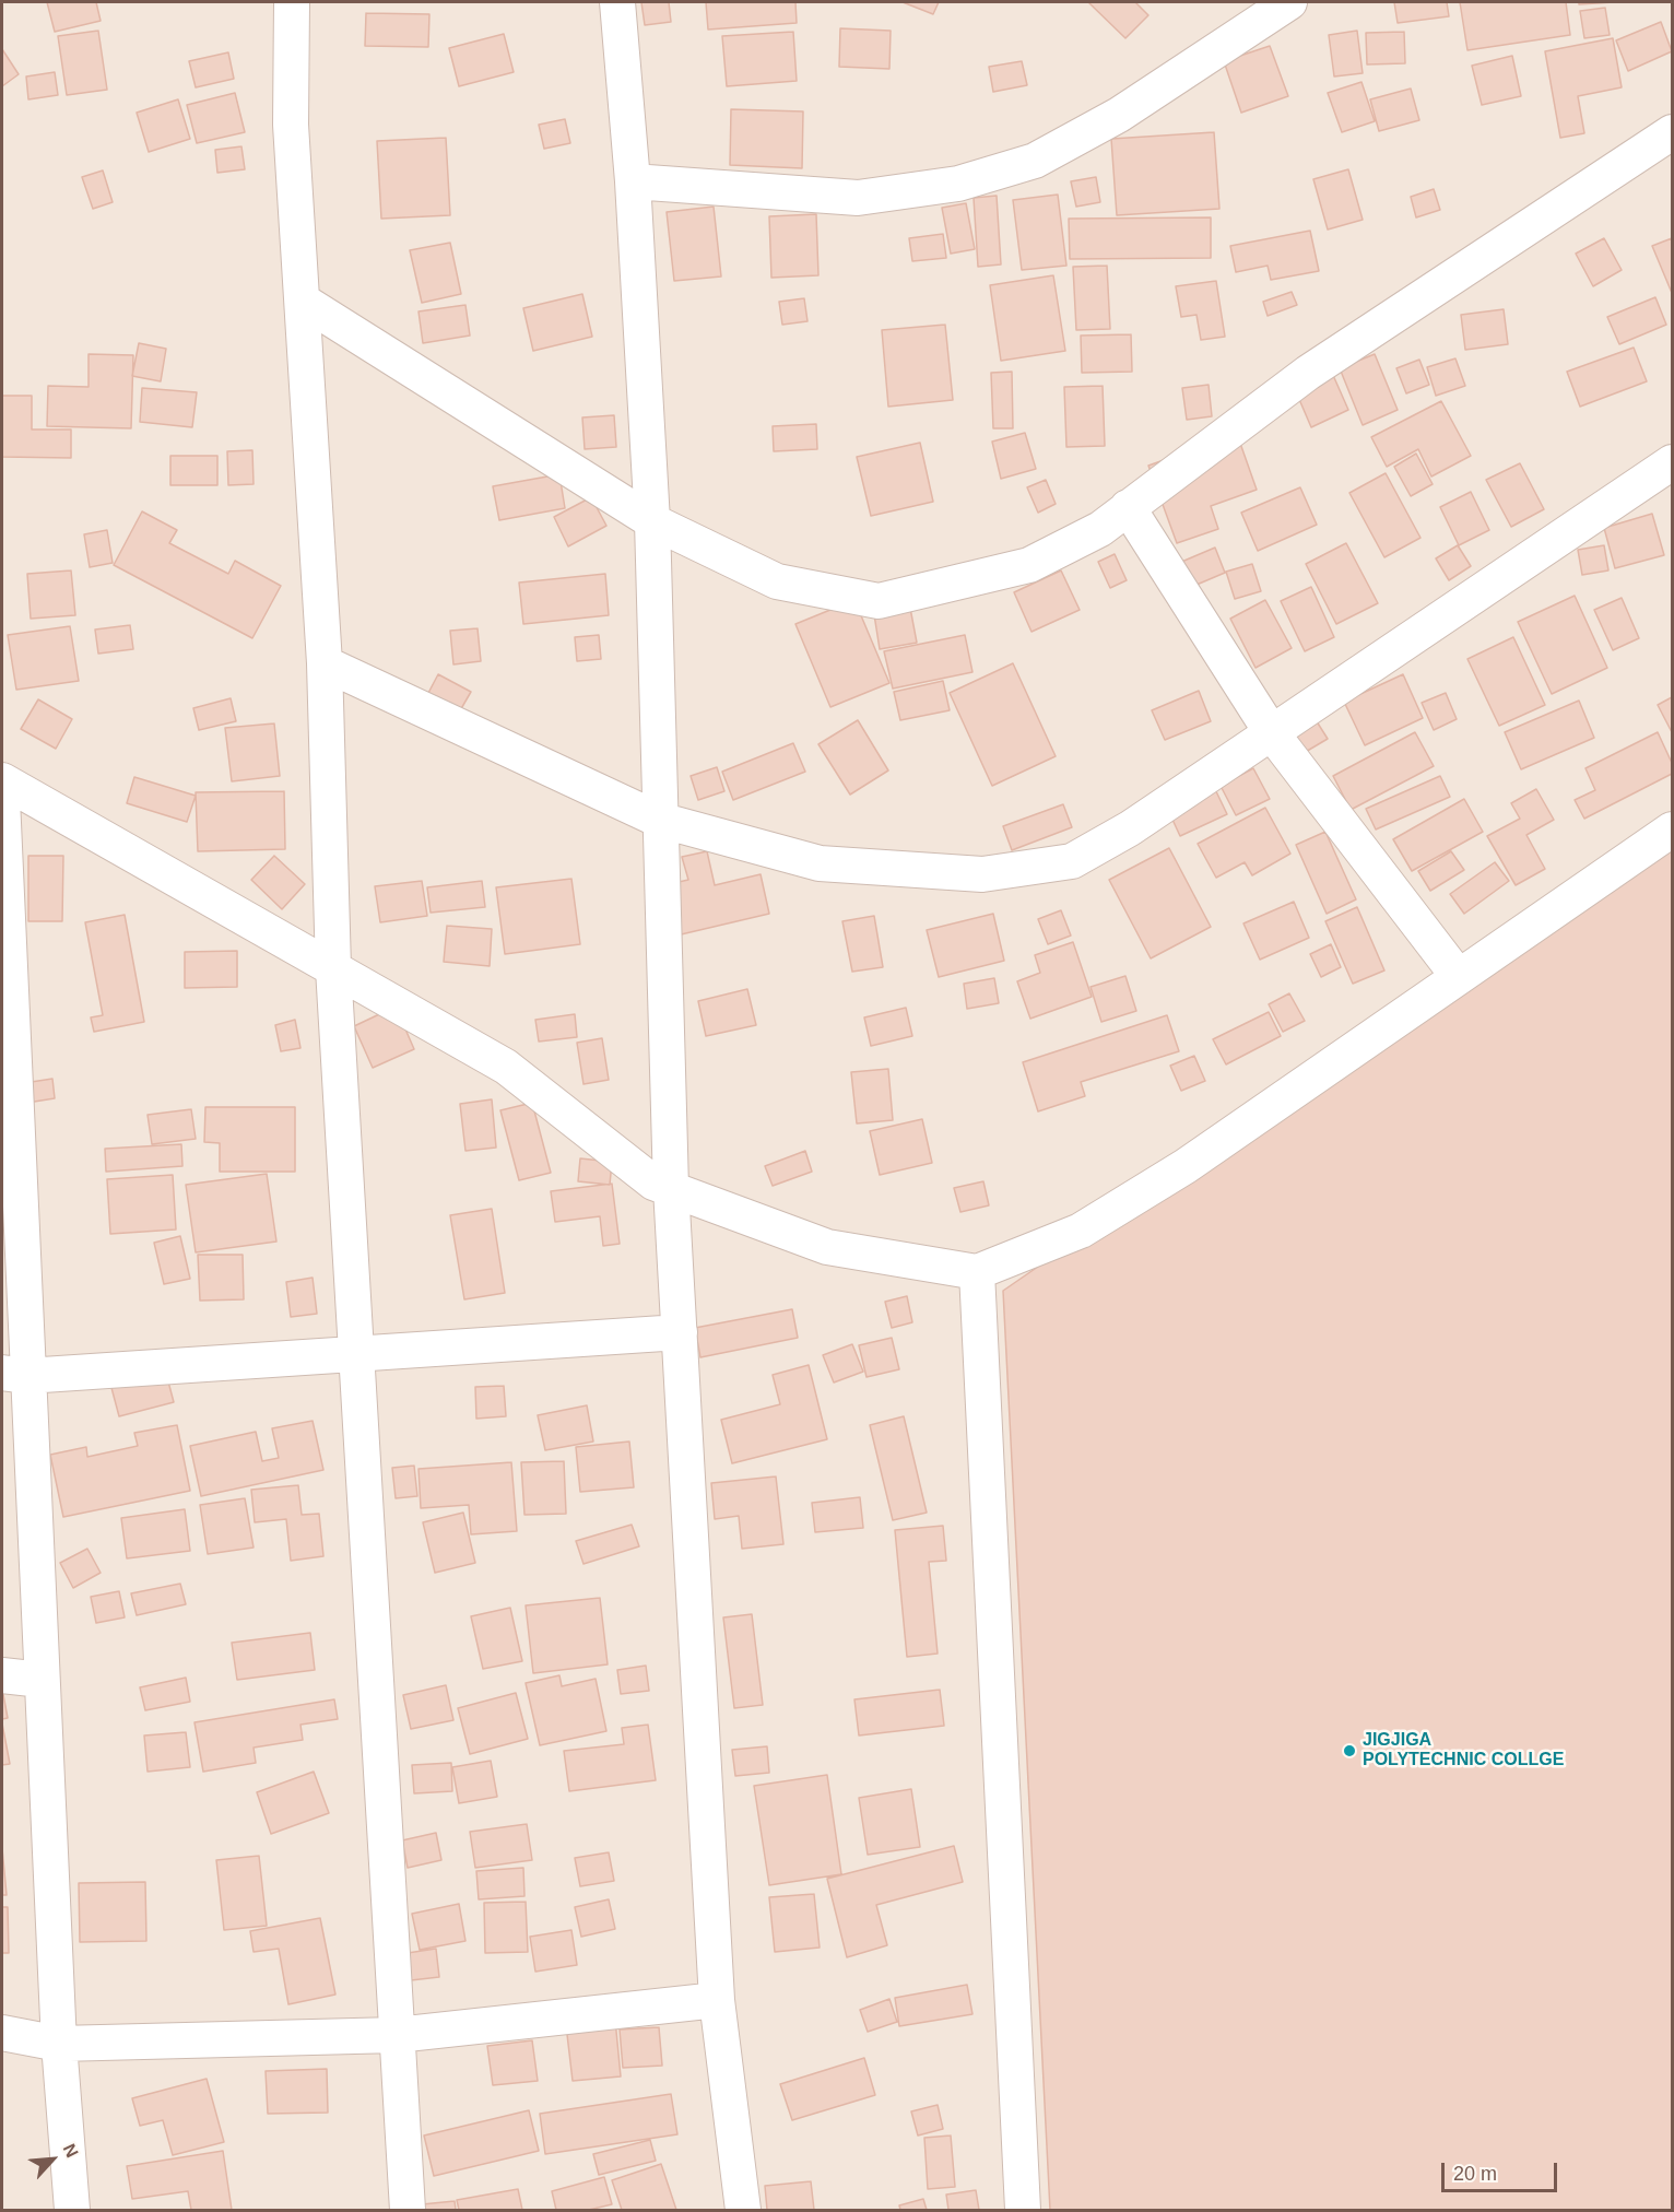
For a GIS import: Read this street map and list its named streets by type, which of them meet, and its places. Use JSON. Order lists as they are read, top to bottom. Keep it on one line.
{"places":["JIGJIGA POLYTECHNIC COLLGE"],"scale_bar":"20 m","north":"top right"}
